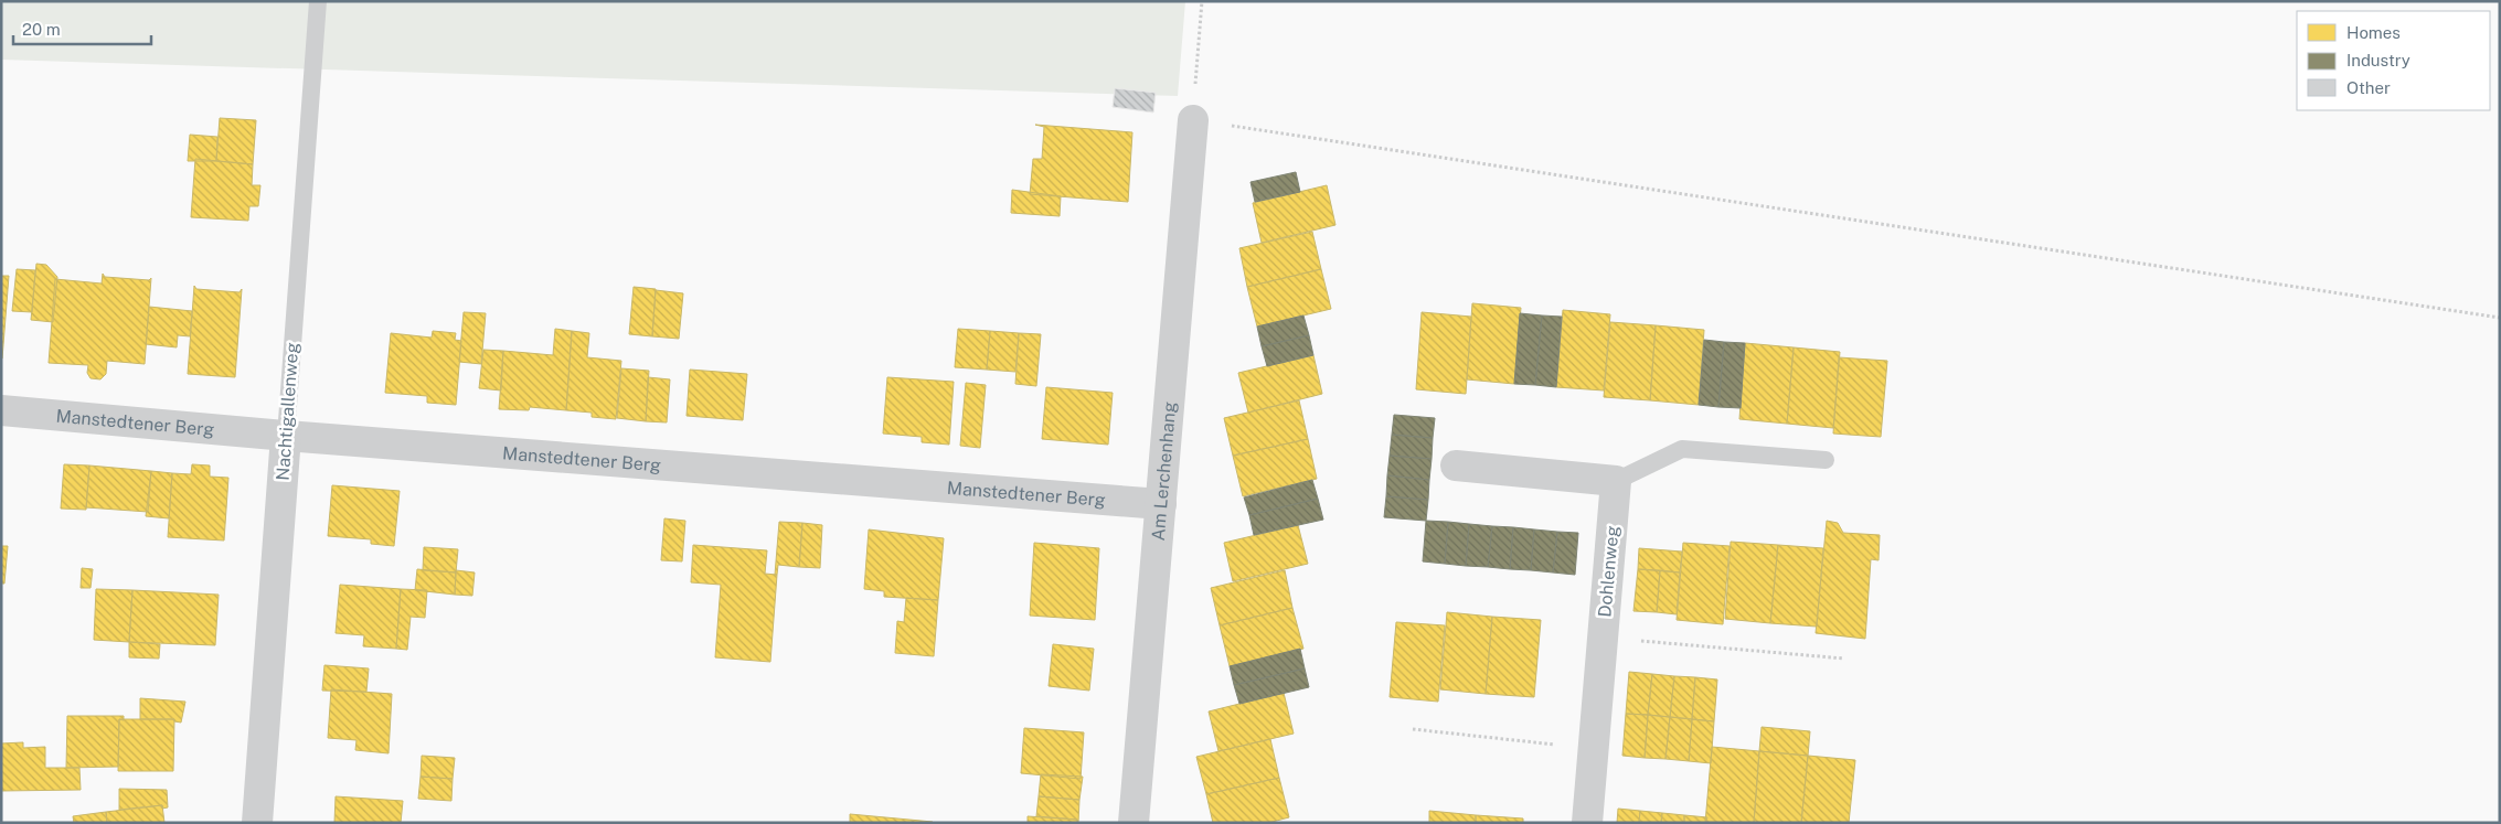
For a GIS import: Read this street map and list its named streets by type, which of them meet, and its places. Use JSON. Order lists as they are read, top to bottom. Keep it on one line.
{"streets":{"street":["Nachtigallenweg","Manstedtener Berg","Am Lerchenhang","Dohlenweg"]},"crossings":[["Nachtigallenweg","Manstedtener Berg"],["Manstedtener Berg","Am Lerchenhang"]],"legend":["Homes","Industry","Other"],"scale_bar":"20 m"}
